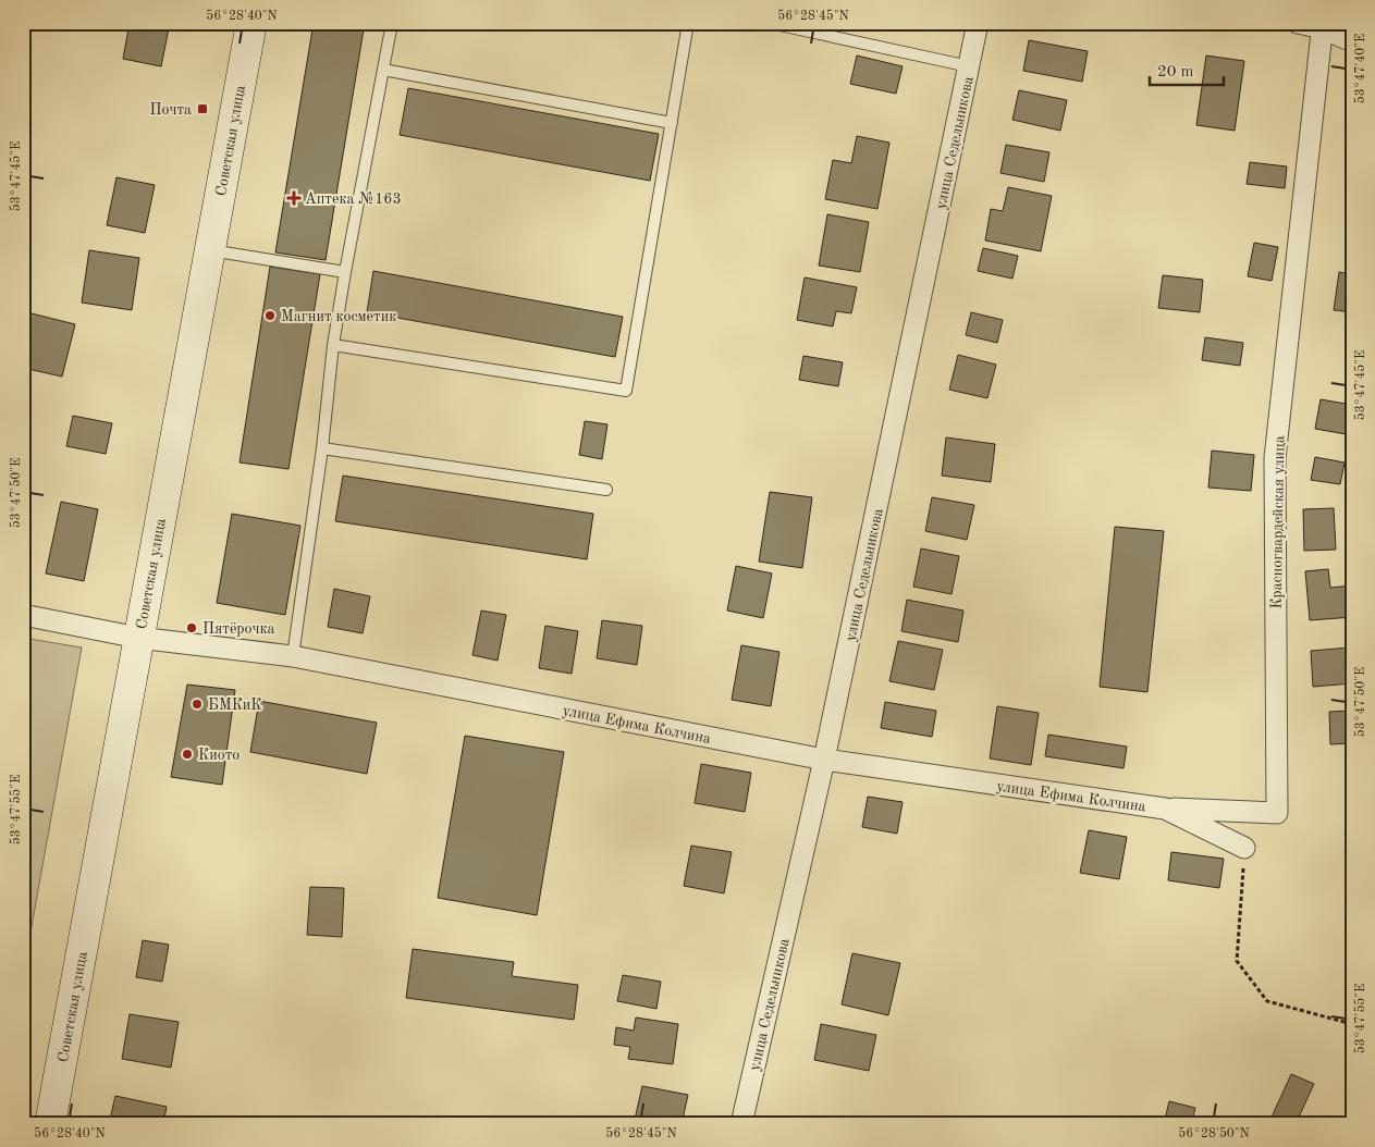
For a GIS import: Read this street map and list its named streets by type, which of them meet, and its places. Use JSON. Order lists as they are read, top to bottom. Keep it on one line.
{"streets":{"main road":["Советская улица"],"street":["улица Седельникова","Красногвардейская улица","улица Ефима Колчина"]},"crossings":[["Советская улица","улица Ефима Колчина"],["улица Седельникова","улица Ефима Колчина"],["Красногвардейская улица","улица Ефима Колчина"]],"places":{"transit":["Почта"],"health":["Аптека №163"],"other":["Магнит косметик","Пятёрочка","БМКиК","Киото"]},"scale_bar":"20 m","coordinates":["56°28'40\"N","56°28'45\"N","53°47'40\"E","53°47'45\"E","53°47'50\"E","53°47'55\"E","56°28'50\"N"]}
